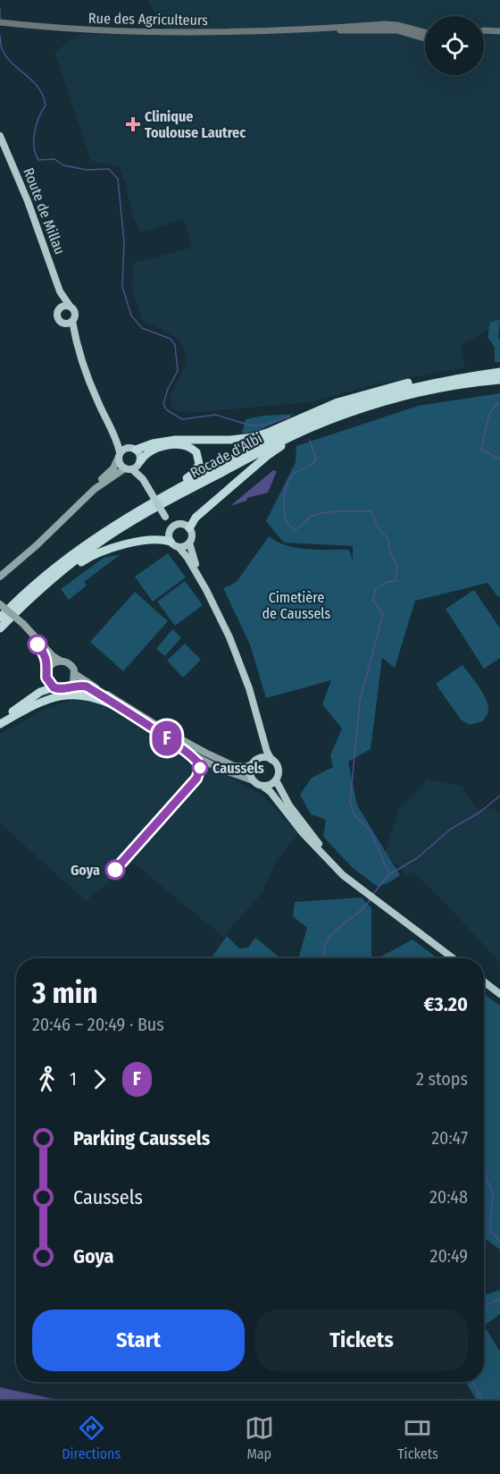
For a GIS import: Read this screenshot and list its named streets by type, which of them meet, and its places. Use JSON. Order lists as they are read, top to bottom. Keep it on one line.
{"streets":{"highway":["Rocade d'Albi"],"main road":["Route de Millau"],"street":["Rue des Agriculteurs"]},"parks":["Cimetière de Caussels"],"places":{"health":["Clinique Toulouse Lautrec"],"other":["Caussels","Goya"]},"lines":["bus line F"],"page":{"on_map":"F","heading":["3 min","20:46 – 20:49 · Bus","€3.20"],"legs":["1","F","2 stops"],"list":[{"name":"Parking Caussels","value":"20:47"},{"name":"Caussels","value":"20:48"},{"name":"Goya","value":"20:49"}],"buttons":["Start","Tickets"],"tabs":["Directions","Map","Tickets"]}}
